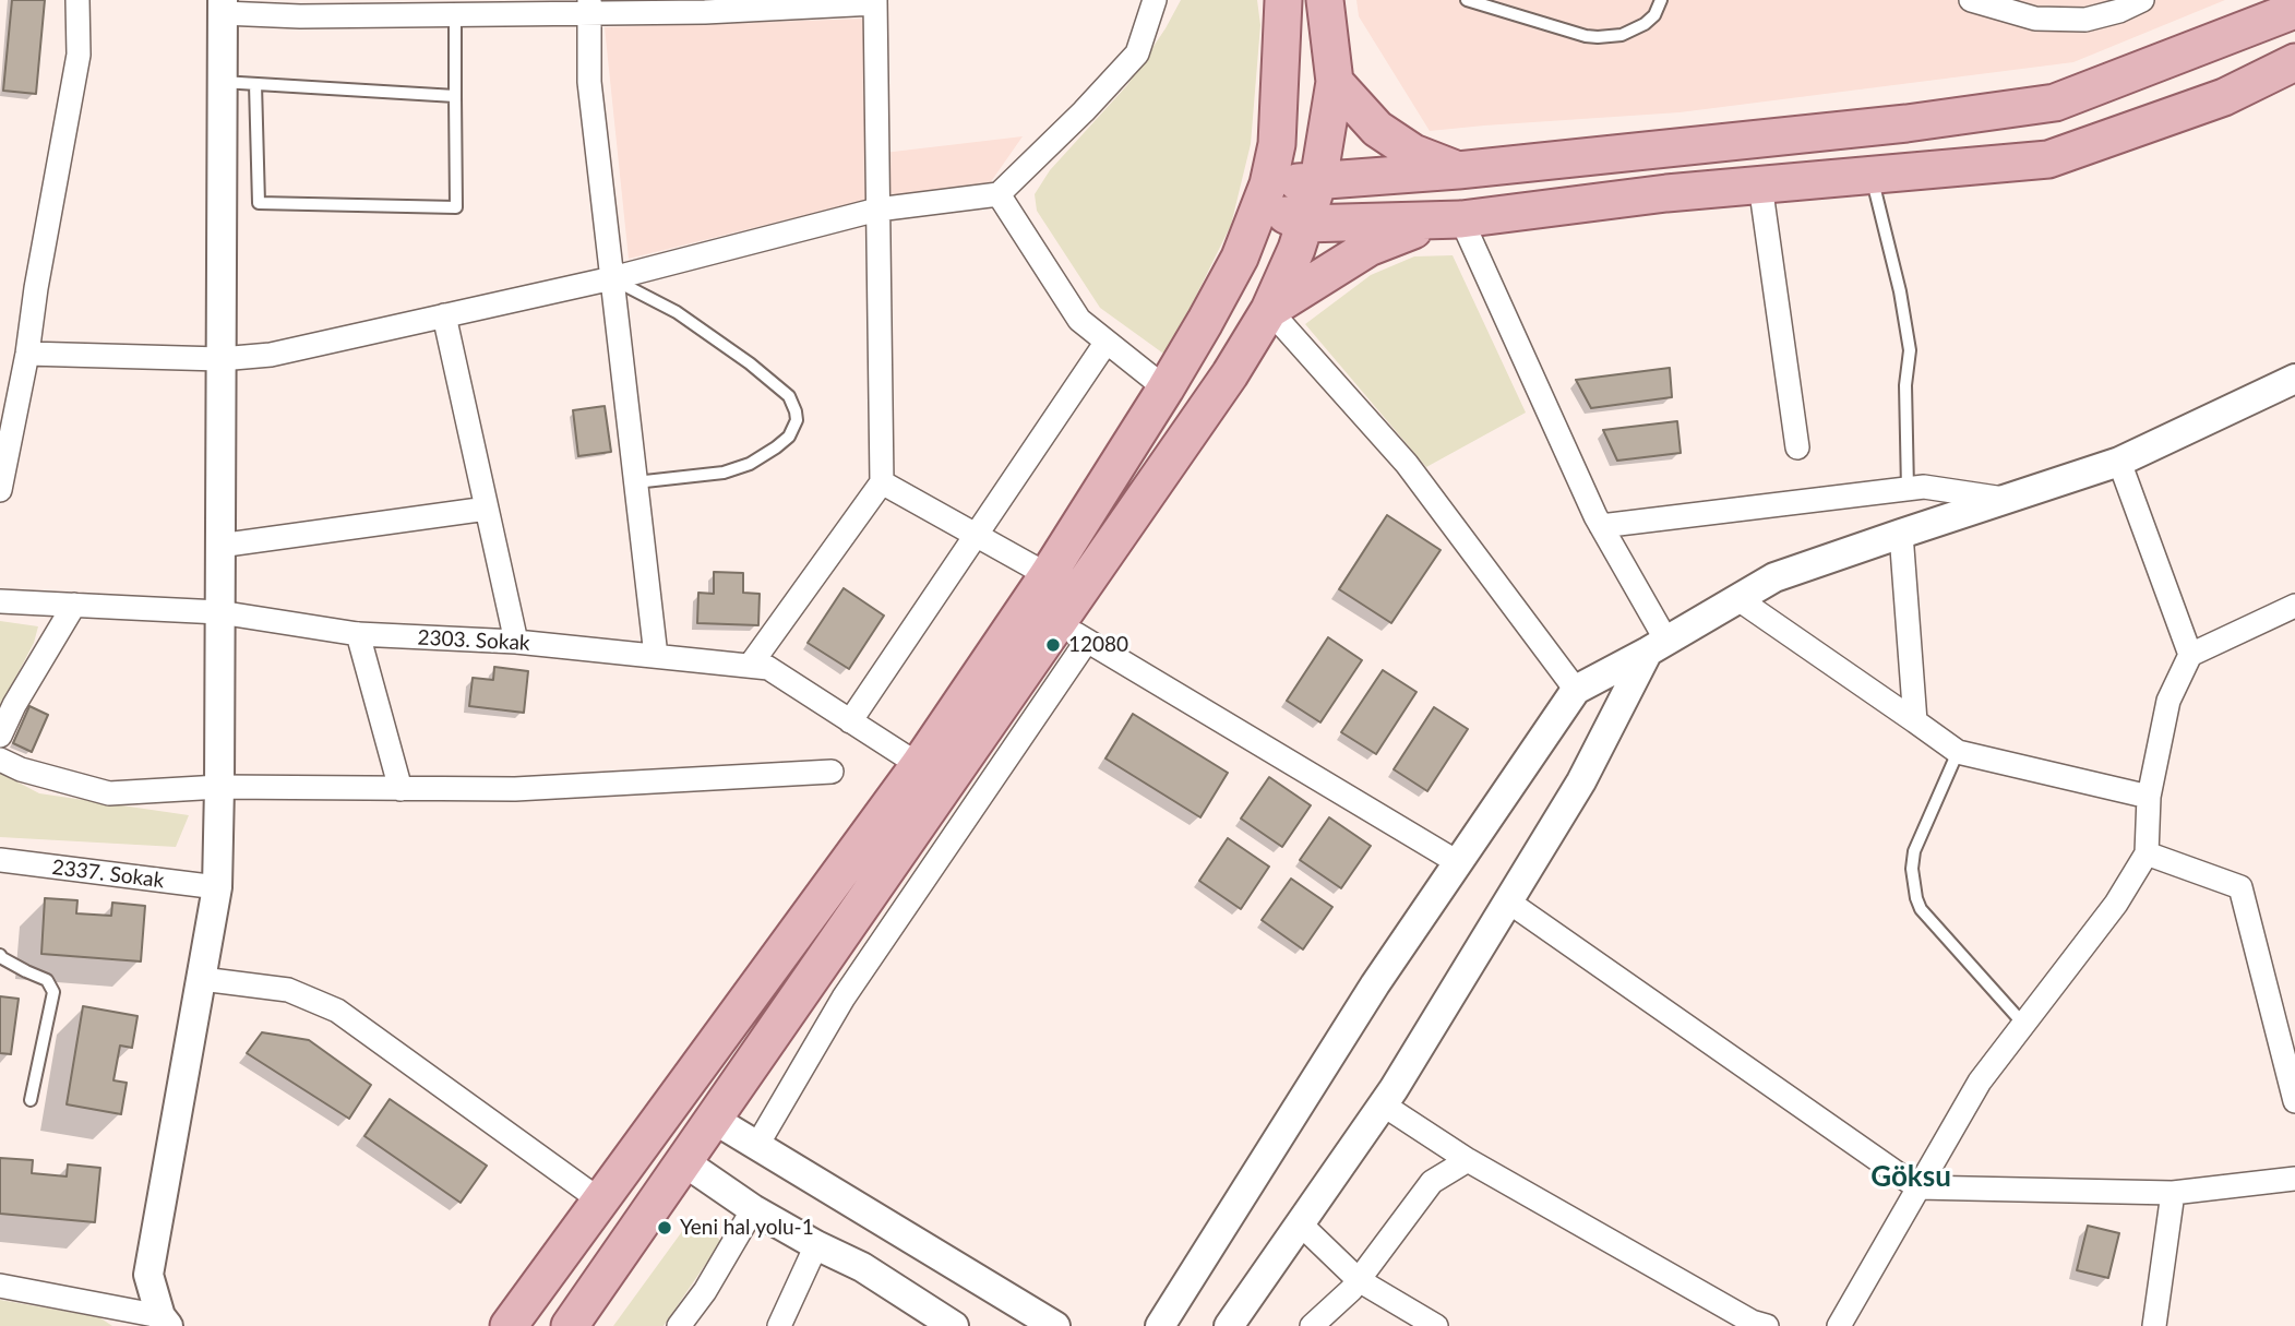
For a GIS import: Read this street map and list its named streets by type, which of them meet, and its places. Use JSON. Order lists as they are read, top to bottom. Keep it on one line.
{"streets":{"street":["2303. Sokak","2337. Sokak"]},"districts":["Göksu"],"places":["12080","Yeni hal yolu-1"]}
